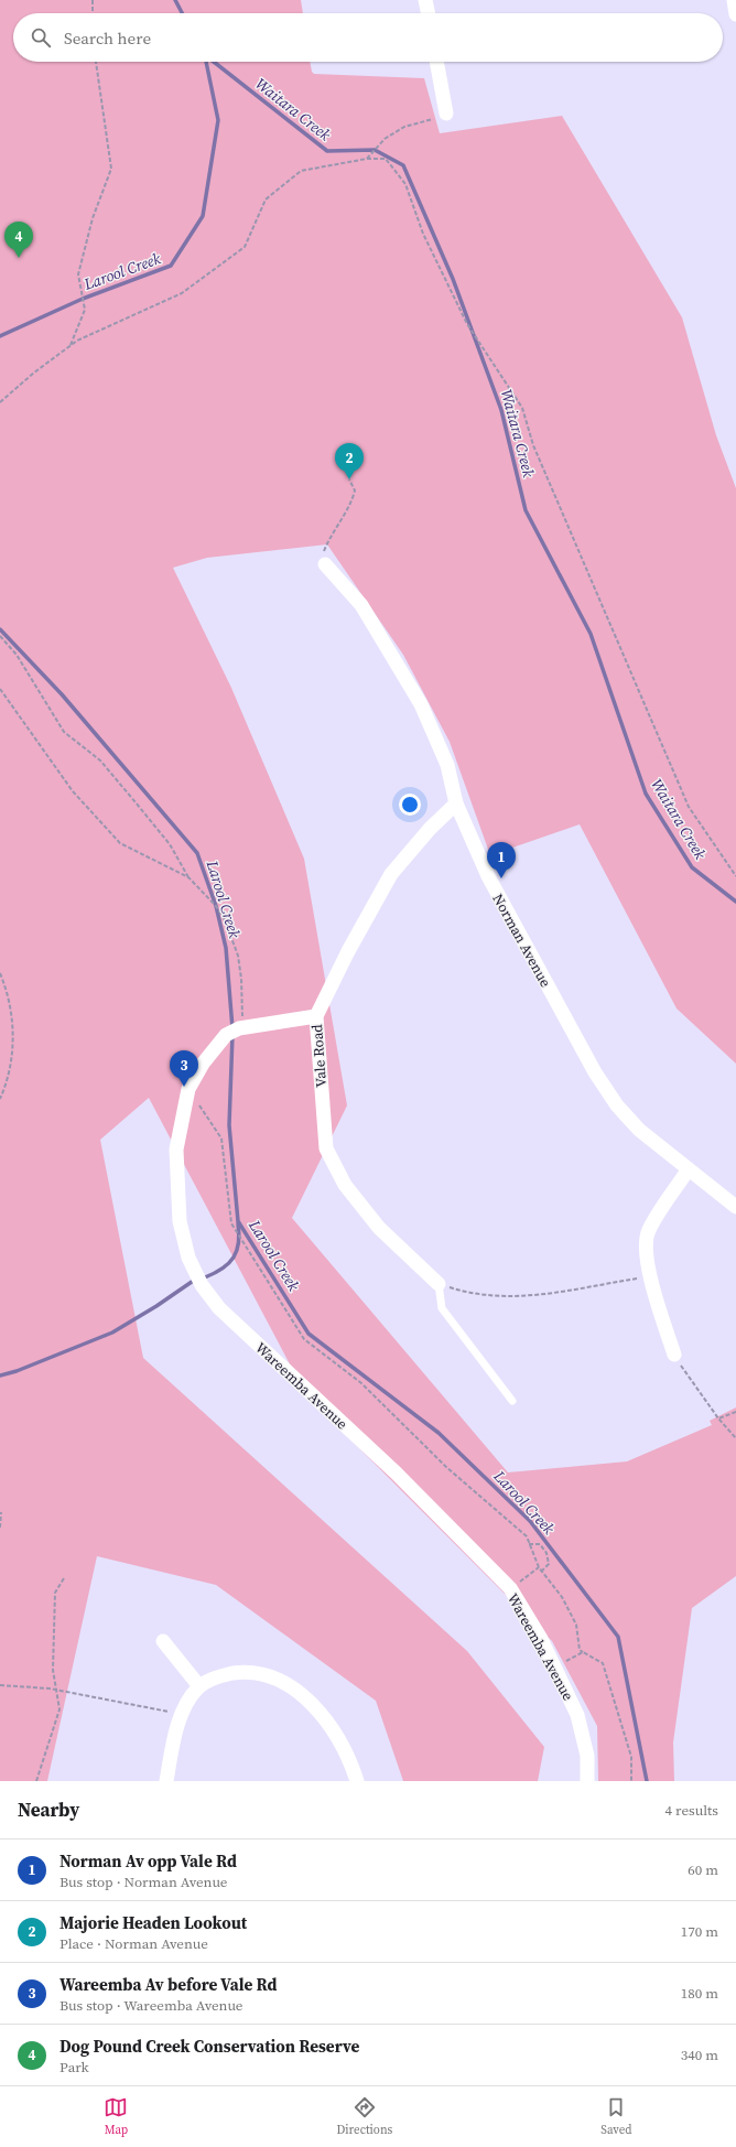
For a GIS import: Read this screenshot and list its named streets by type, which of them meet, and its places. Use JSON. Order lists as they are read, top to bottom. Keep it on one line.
{"streets":{"street":["Norman Avenue","Vale Road","Wareemba Avenue"]},"crossings":[["Norman Avenue","Vale Road"],["Vale Road","Wareemba Avenue"]],"water":["Waitara Creek","Larool Creek"],"page":{"search":"Search here","pins":["4","2","1","3"],"heading":["Nearby","4 results"],"list":[{"mark":"1","name":"Norman Av opp Vale Rd","note":"Bus stop · Norman Avenue","value":"60 m"},{"mark":"2","name":"Majorie Headen Lookout","note":"Place · Norman Avenue","value":"170 m"},{"mark":"3","name":"Wareemba Av before Vale Rd","note":"Bus stop · Wareemba Avenue","value":"180 m"},{"mark":"4","name":"Dog Pound Creek Conservation Reserve","note":"Park","value":"340 m"}],"nav":["Map","Directions","Saved"]}}
